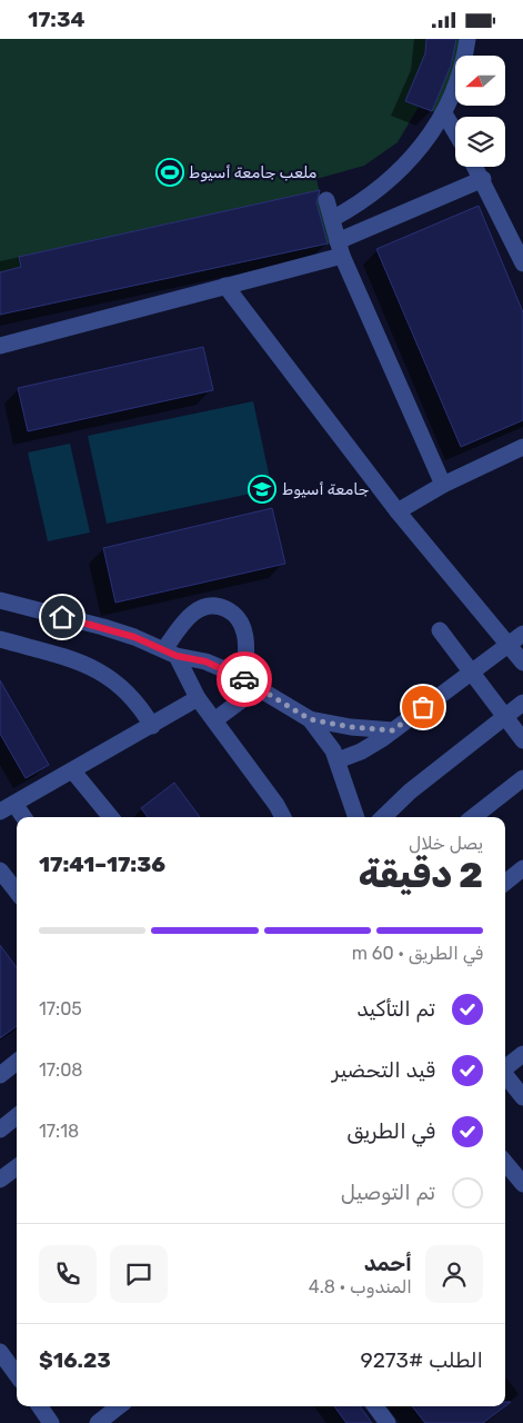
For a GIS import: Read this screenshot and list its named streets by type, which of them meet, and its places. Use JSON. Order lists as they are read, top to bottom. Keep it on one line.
{"places":{"sports":["ملعب جامعة أسيوط"],"school or university":["جامعة أسيوط"]},"north":"left","page":{"status":"17:34","heading":["2 دقيقة","يصل خلال","17:36–17:41"],"panel":["أحمد","المندوب · 4.8","الطلب #9273","$16.23"],"bar":"في الطريق · 60 m","list":[["تم التأكيد","17:05"],["قيد التحضير","17:08"],["في الطريق","17:18"],"تم التوصيل"]}}
